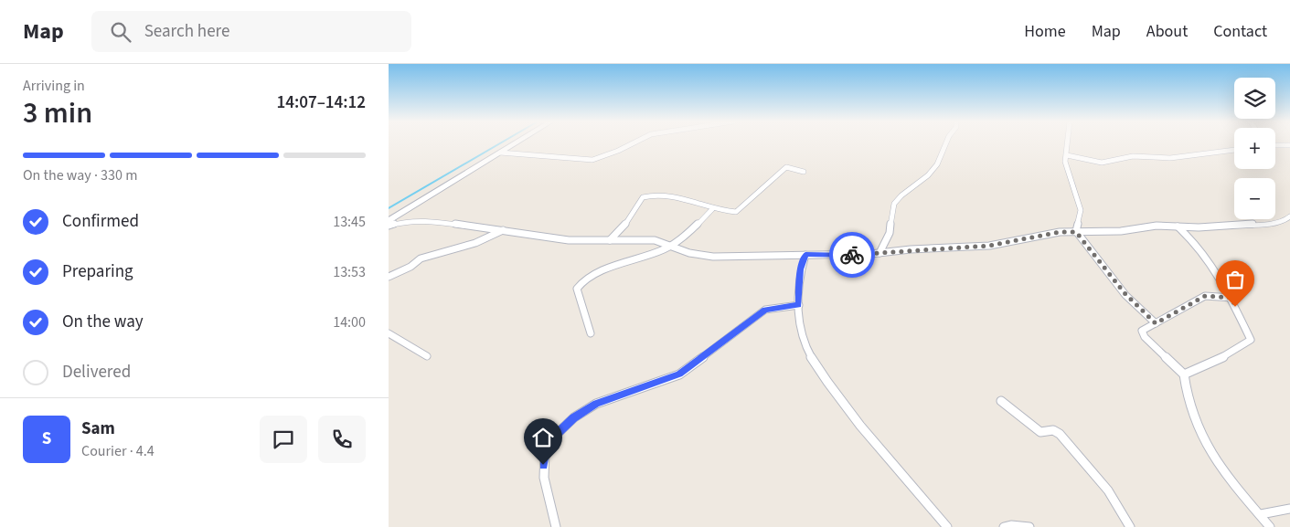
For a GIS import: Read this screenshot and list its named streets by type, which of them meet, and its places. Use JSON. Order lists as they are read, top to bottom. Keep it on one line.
{"page":{"header":"Map","search":"Search here","nav":["Home","Map","About","Contact"],"heading":["3 min","Arriving in","14:07–14:12"],"panel":["Sam","Courier · 4.4"],"map_buttons":["+","−"],"bar":"On the way · 330 m","list":[["Confirmed","13:45"],["Preparing","13:53"],["On the way","14:00"],"Delivered"],"round":"S"}}
